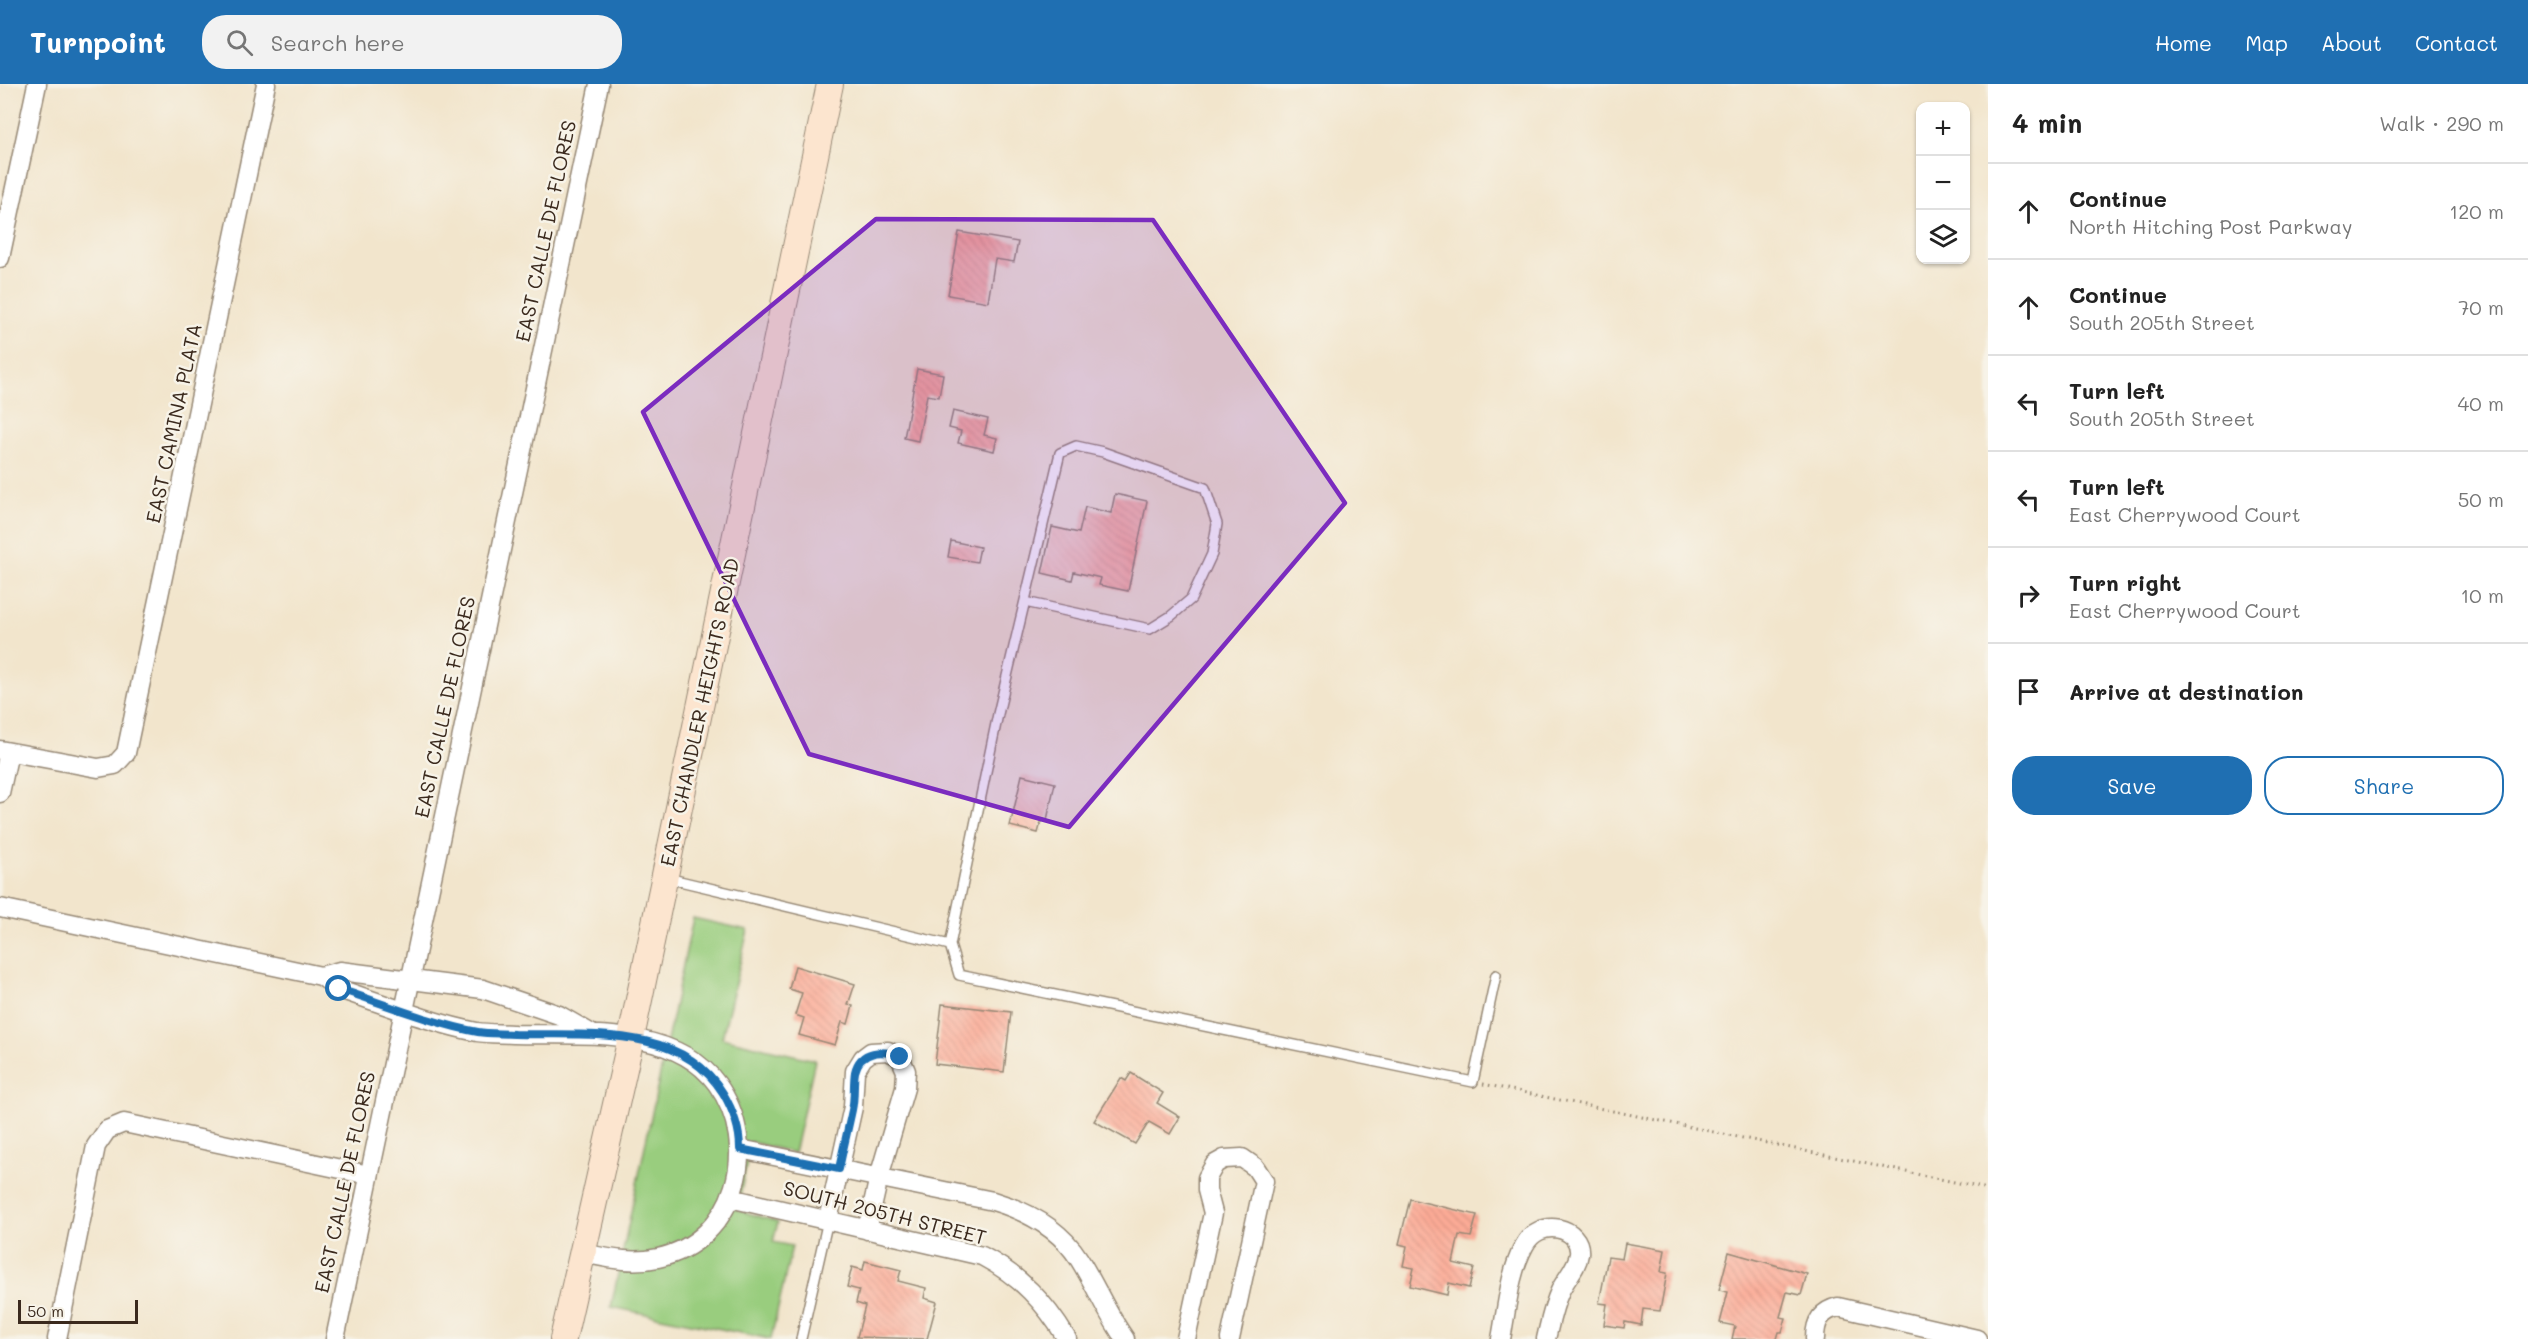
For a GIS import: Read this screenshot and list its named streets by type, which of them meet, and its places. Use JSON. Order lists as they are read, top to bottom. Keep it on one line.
{"streets":{"main road":["EAST CHANDLER HEIGHTS ROAD"],"street":["EAST CALLE DE FLORES","EAST CAMINA PLATA","SOUTH 205TH STREET"]},"scale_bar":"50 m","page":{"header":"Turnpoint","search":"Search here","nav":["Home","Map","About","Contact"],"heading":["4 min","Walk · 290 m"],"map_buttons":["+","−"],"list":[["Continue","North Hitching Post Parkway","120 m"],["Continue","South 205th Street","70 m"],["Turn left","South 205th Street","40 m"],["Turn left","East Cherrywood Court","50 m"],["Turn right","East Cherrywood Court","10 m"],"Arrive at destination"],"buttons":["Save","Share"],"scale":"50 m"}}
